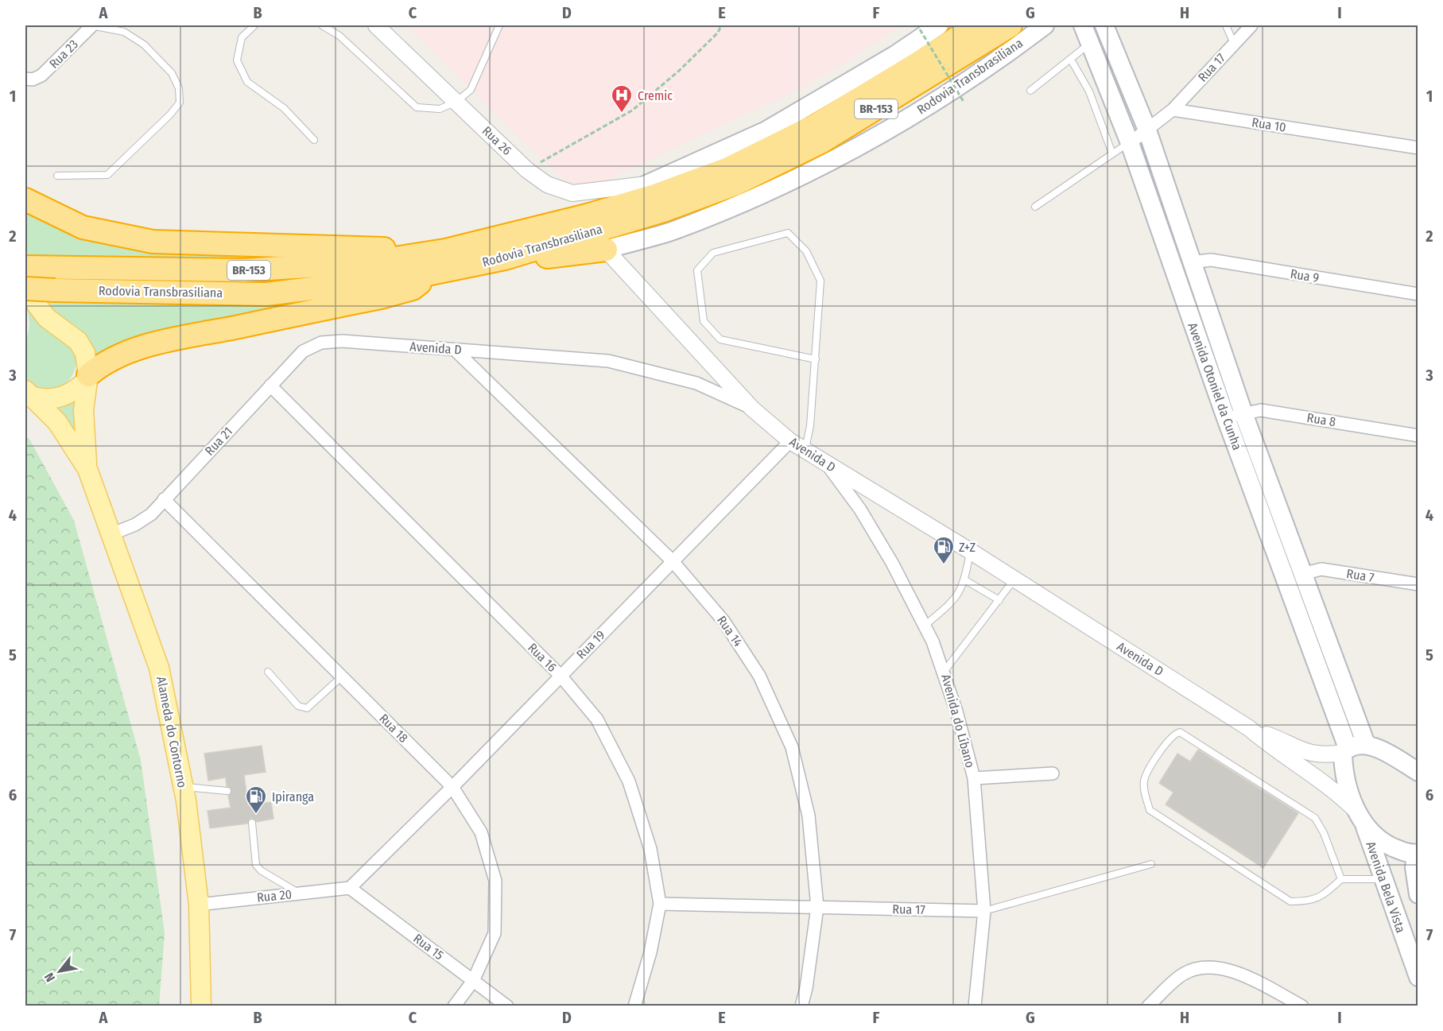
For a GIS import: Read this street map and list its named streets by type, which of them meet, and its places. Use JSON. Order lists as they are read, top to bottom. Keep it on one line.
{"streets":{"highway":["Rodovia Transbrasiliana","BR-153"],"main road":["Avenida Otoniel da Cunha","Alameda do Contorno","Avenida Bela Vista"],"street":["Rua 23","Rua 17","Rua 10","Rua 26","Rua 9","Avenida D","Rua 8","Rua 21","Rua 7","Rua 14","Rua 19","Rua 16","Avenida do Líbano","Rua 18","Rua 20","Rua 15"]},"crossings":[["Rua 17","Rua 10"],["Rua 17","Rua 14"],["Rua 17","Rua 16"],["Rua 17","Avenida do Líbano"],["Rua 9","Avenida Otoniel da Cunha"],["Avenida D","Avenida Otoniel da Cunha"],["Avenida D","Rua 21"],["Avenida D","Rua 14"],["Avenida D","Rua 19"],["Avenida D","Avenida do Líbano"],["Avenida D","Avenida Bela Vista"],["Avenida Otoniel da Cunha","Rua 8"],["Avenida Otoniel da Cunha","Rua 7"],["Avenida Otoniel da Cunha","Avenida Bela Vista"],["Rua 21","Rua 16"],["Rua 21","Rua 18"],["Rua 21","Alameda do Contorno"],["Rua 14","Rua 19"],["Rua 19","Rua 16"],["Rua 19","Rua 18"],["Rua 19","Rua 20"],["Rua 19","Rua 15"],["Rua 18","Rua 15"],["Alameda do Contorno","Rua 20"],["Rua 20","Rua 15"]],"places":{"hospital":["Cremic"],"fuel station":["Z+Z","Ipiranga"]},"north":"bottom left","grid":{"columns":["A","B","C","D","E","F","G","H","I"],"rows":["1","2","3","4","5","6","7"]}}
